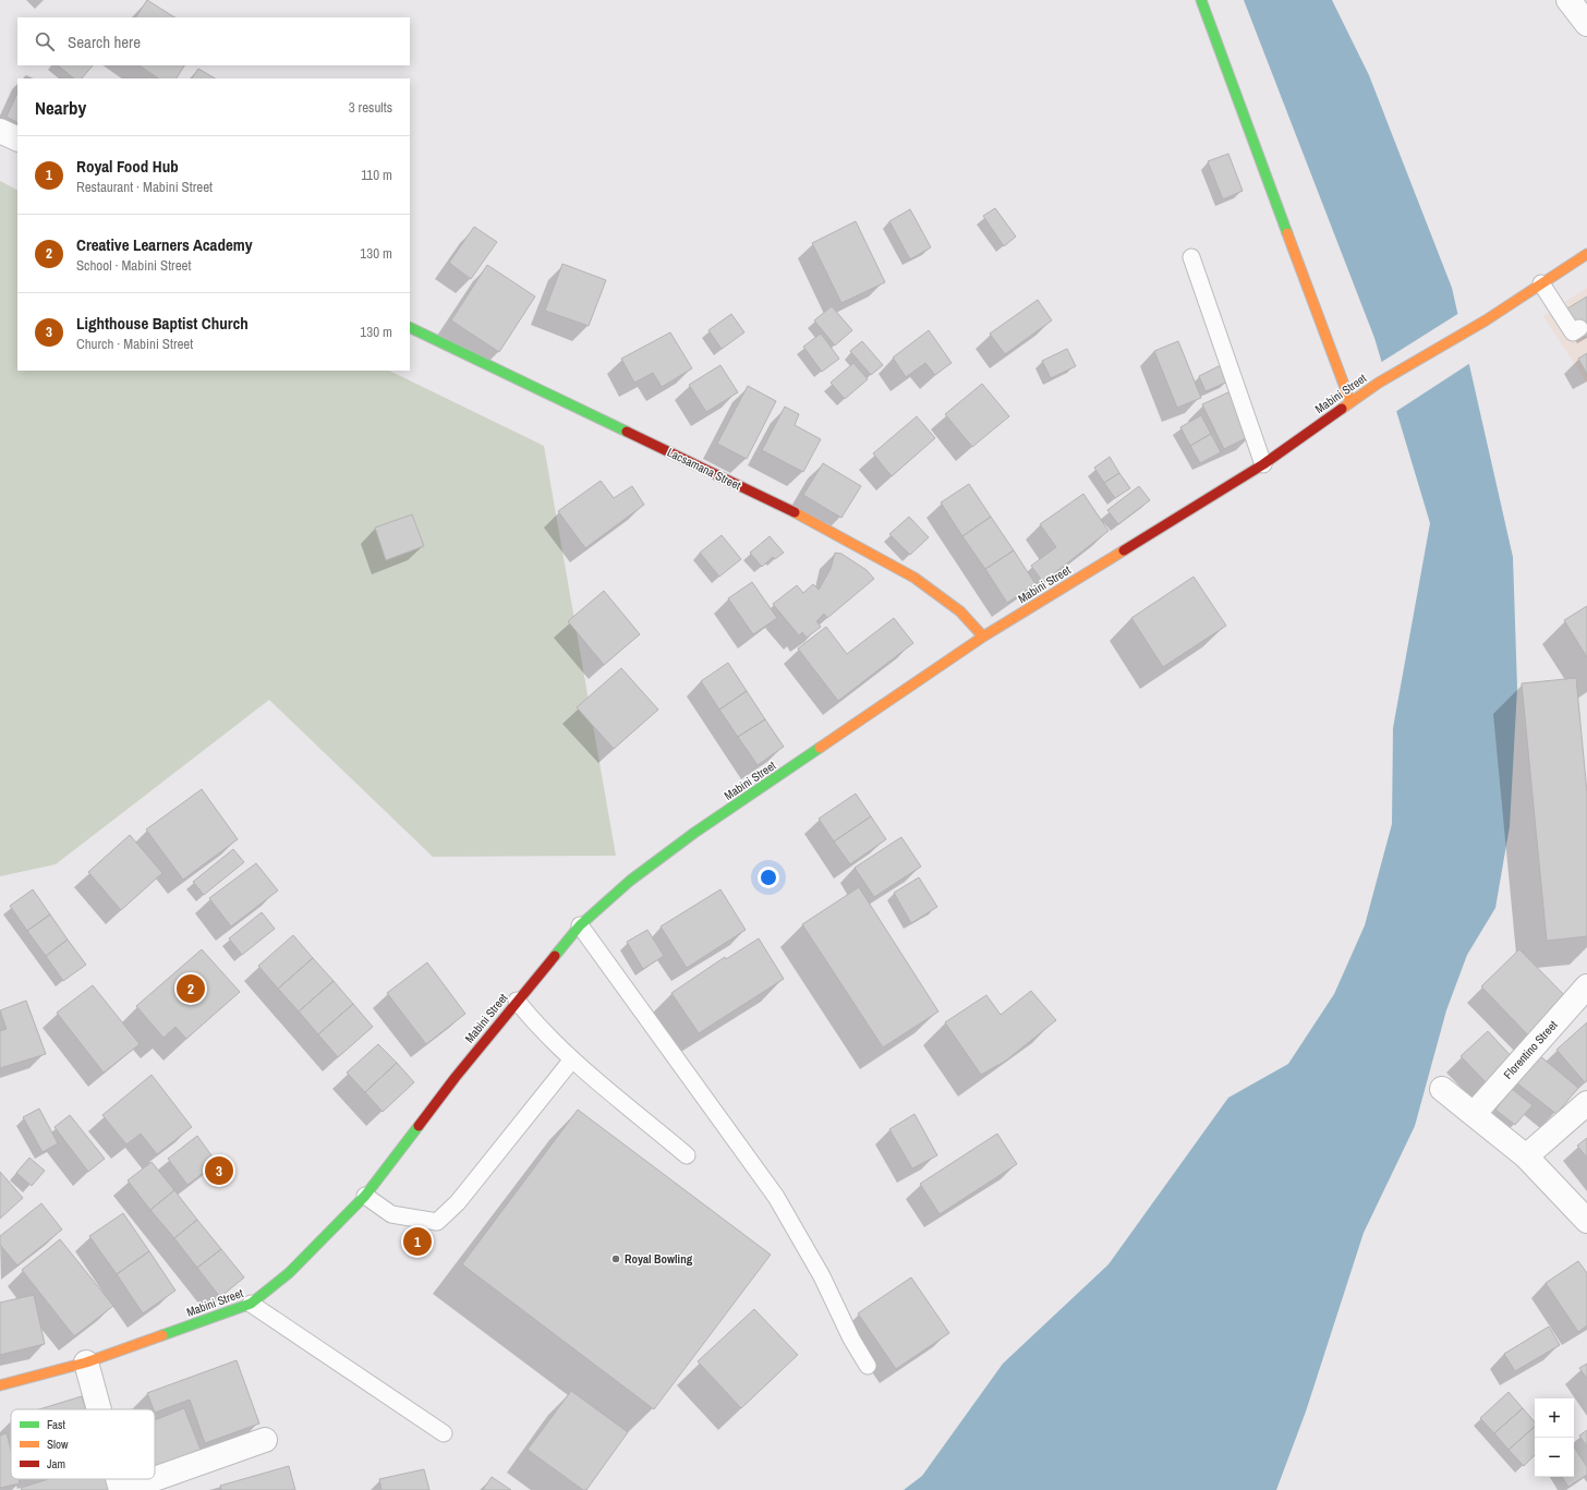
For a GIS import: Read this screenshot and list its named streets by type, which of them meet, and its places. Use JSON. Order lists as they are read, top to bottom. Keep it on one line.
{"streets":{"main road":["Mabini Street","Lacsamana Street"],"street":["Florentino Street"]},"crossings":[["Mabini Street","Lacsamana Street"]],"places":["Royal Bowling"],"legend":["Fast","Slow","Jam"],"page":{"search":"Search here","heading":["Nearby","3 results"],"list":[{"mark":"1","name":"Royal Food Hub","note":"Restaurant · Mabini Street","value":"110 m"},{"mark":"2","name":"Creative Learners Academy","note":"School · Mabini Street","value":"130 m"},{"mark":"3","name":"Lighthouse Baptist Church","note":"Church · Mabini Street","value":"130 m"}],"pins":["2","3","1"],"map_buttons":["+","−"]}}
